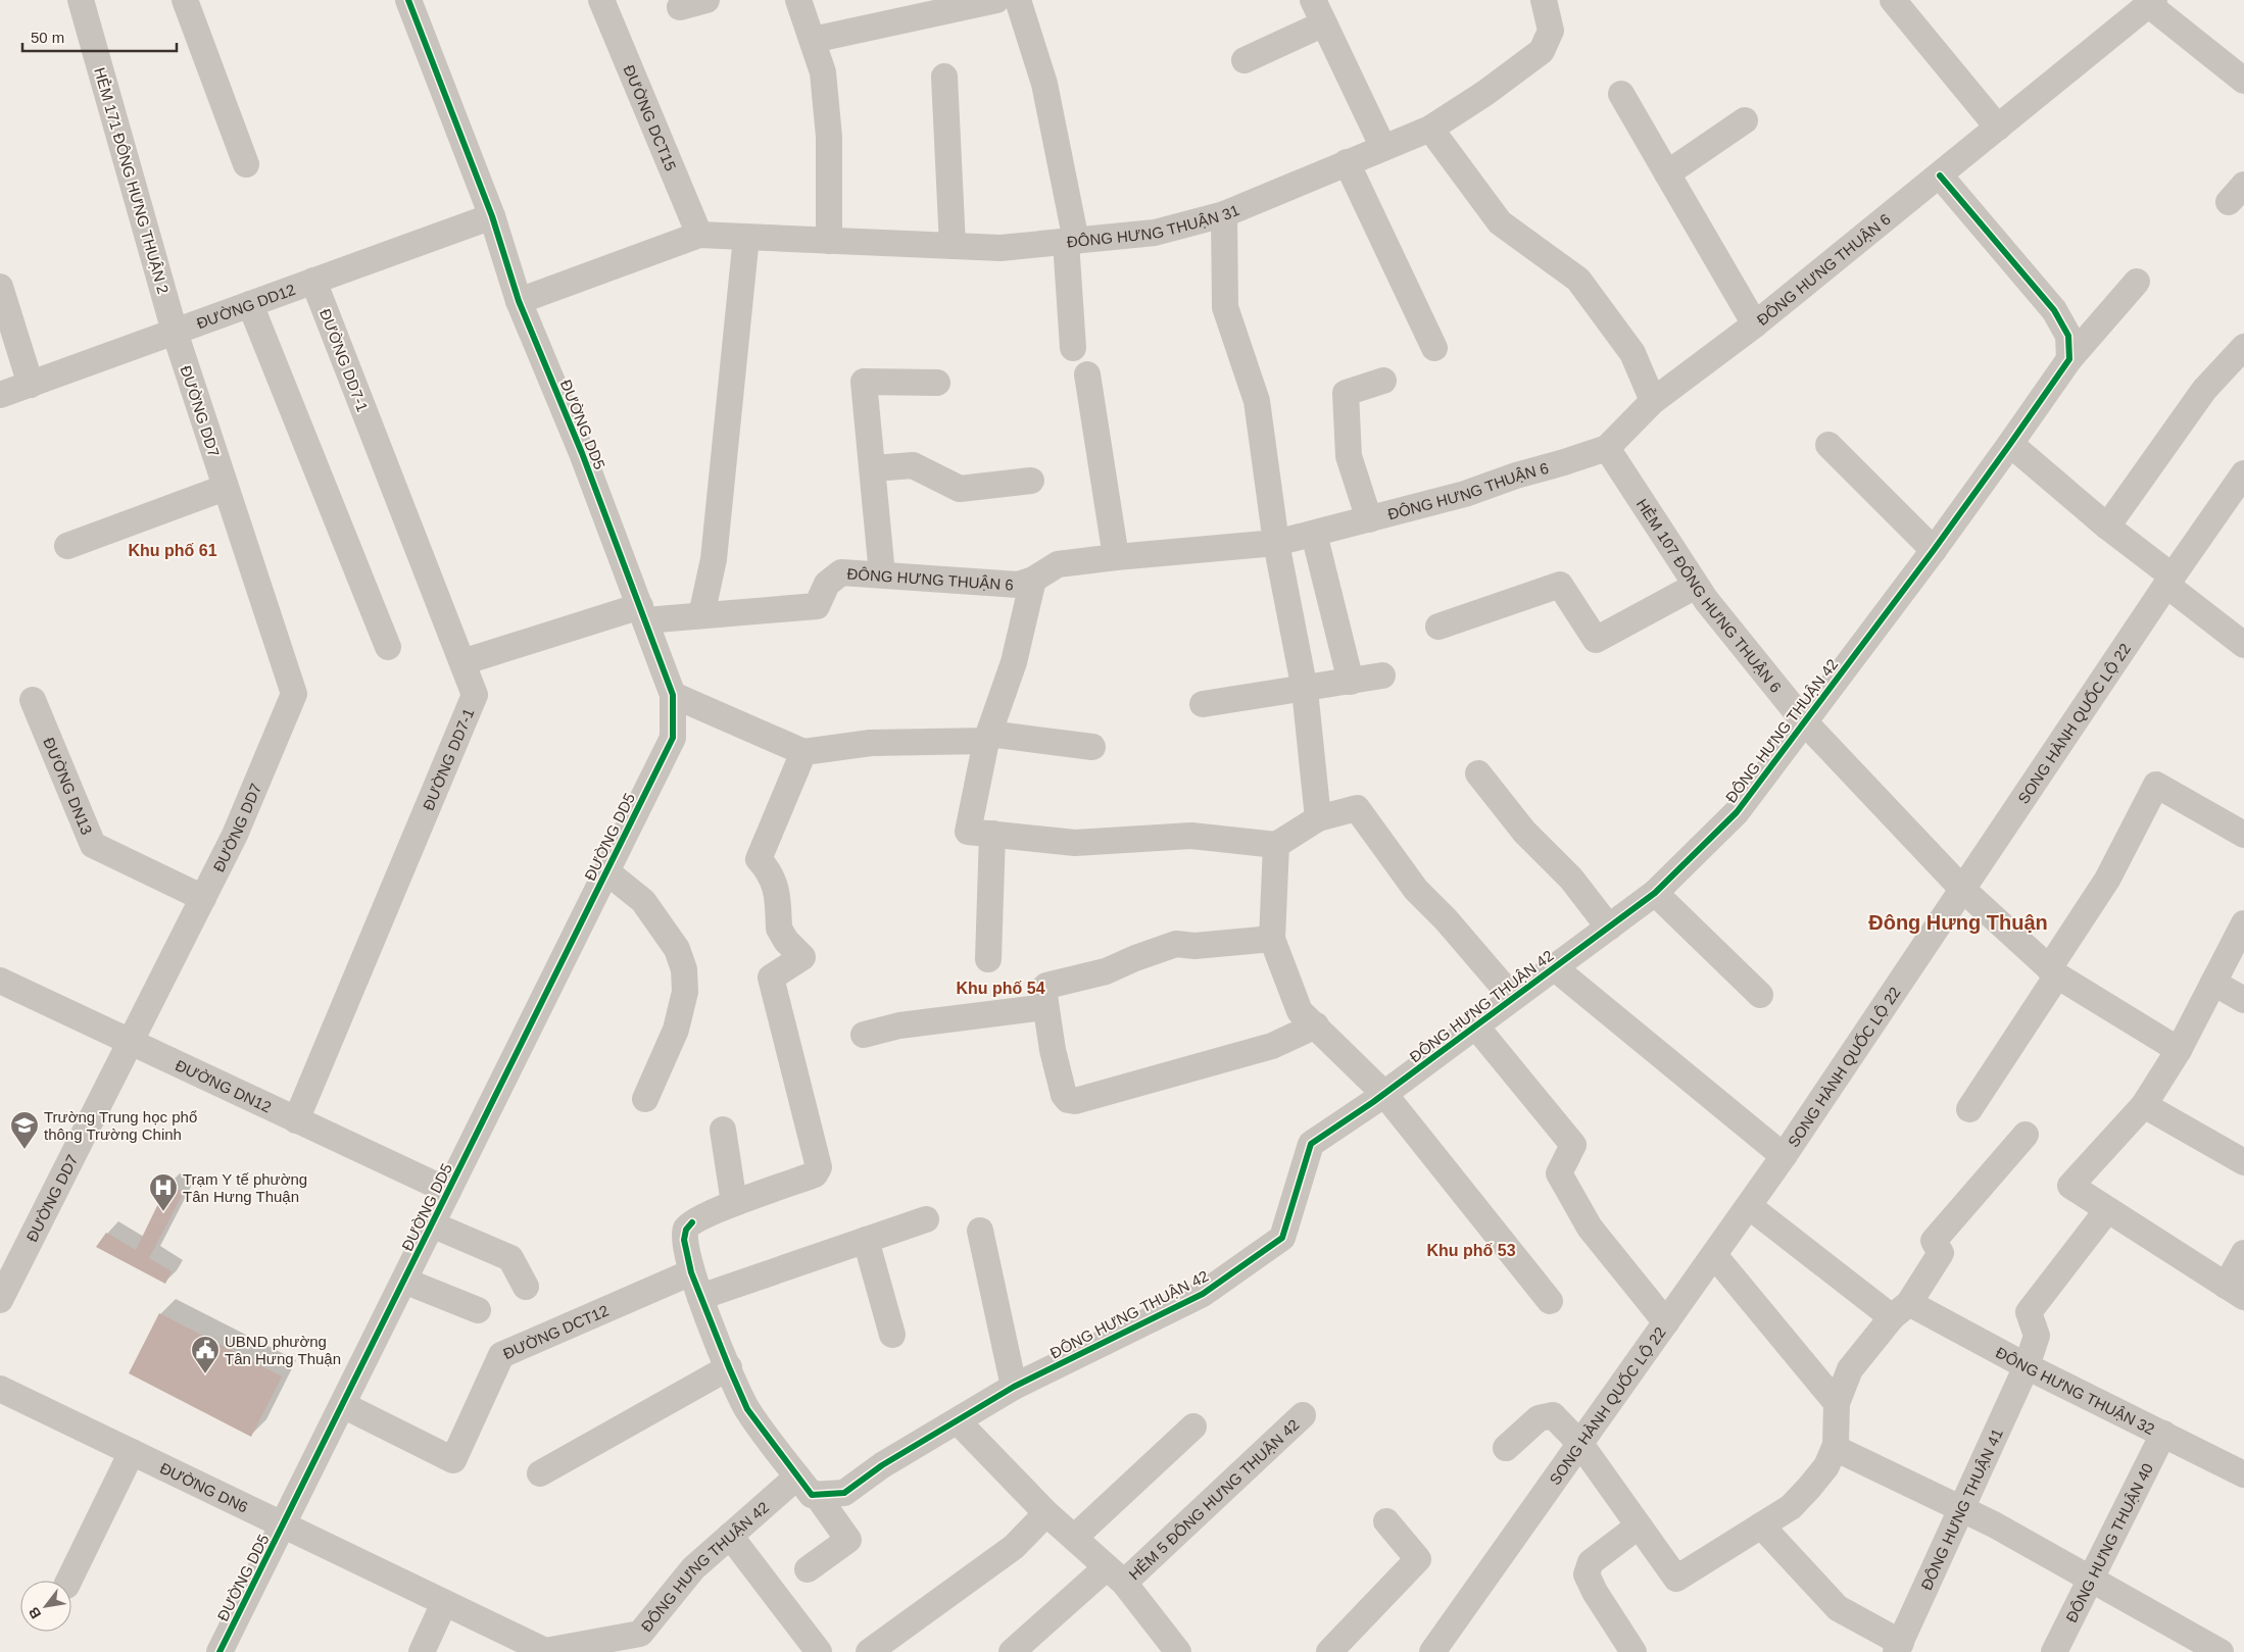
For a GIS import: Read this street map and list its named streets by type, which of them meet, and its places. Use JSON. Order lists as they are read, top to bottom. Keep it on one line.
{"streets":{"street":["ĐƯỜNG DCT15","HẺM 171 ĐÔNG HƯNG THUẬN 2","ĐÔNG HƯNG THUẬN 31","ĐÔNG HƯNG THUẬN 6","ĐƯỜNG DD12","ĐƯỜNG DD7-1","ĐƯỜNG DD7","ĐƯỜNG DD5","HẺM 107 ĐÔNG HƯNG THUẬN 6","SONG HÀNH QUỐC LỘ 22","ĐÔNG HƯNG THUẬN 42","ĐƯỜNG DN13","ĐƯỜNG DN12","ĐƯỜNG DCT12","ĐÔNG HƯNG THUẬN 32","ĐƯỜNG DN6","HẺM 5 ĐÔNG HƯNG THUẬN 42","ĐÔNG HƯNG THUẬN 41","ĐÔNG HƯNG THUẬN 40"]},"crossings":[["ĐƯỜNG DCT15","ĐÔNG HƯNG THUẬN 31"],["HẺM 171 ĐÔNG HƯNG THUẬN 2","ĐƯỜNG DD12"],["HẺM 171 ĐÔNG HƯNG THUẬN 2","ĐƯỜNG DD7"],["ĐÔNG HƯNG THUẬN 6","ĐƯỜNG DD7-1"],["ĐÔNG HƯNG THUẬN 6","ĐƯỜNG DD5"],["ĐÔNG HƯNG THUẬN 6","HẺM 107 ĐÔNG HƯNG THUẬN 6"],["ĐƯỜNG DD12","ĐƯỜNG DD7-1"],["ĐƯỜNG DD12","ĐƯỜNG DD7"],["ĐƯỜNG DD12","ĐƯỜNG DD5"],["ĐƯỜNG DD7-1","ĐƯỜNG DN12"],["ĐƯỜNG DD7","ĐƯỜNG DN13"],["ĐƯỜNG DD7","ĐƯỜNG DN12"],["ĐƯỜNG DD5","ĐƯỜNG DN12"],["ĐƯỜNG DD5","ĐƯỜNG DCT12"],["ĐƯỜNG DD5","ĐƯỜNG DN6"],["HẺM 107 ĐÔNG HƯNG THUẬN 6","SONG HÀNH QUỐC LỘ 22"],["HẺM 107 ĐÔNG HƯNG THUẬN 6","ĐÔNG HƯNG THUẬN 42"],["SONG HÀNH QUỐC LỘ 22","ĐÔNG HƯNG THUẬN 32"],["ĐÔNG HƯNG THUẬN 42","ĐƯỜNG DN6"],["ĐÔNG HƯNG THUẬN 32","ĐÔNG HƯNG THUẬN 41"],["ĐÔNG HƯNG THUẬN 32","ĐÔNG HƯNG THUẬN 40"]],"districts":["Khu phố 61","Đông Hưng Thuận","Khu phố 54","Khu phố 53"],"places":{"school or university":["Trường Trung học phổ thông Trường Chinh"],"hospital":["Trạm Y tế phường Tân Hưng Thuận"],"public building":["UBND phường Tân Hưng Thuận"]},"scale_bar":"50 m","north":"bottom left"}
